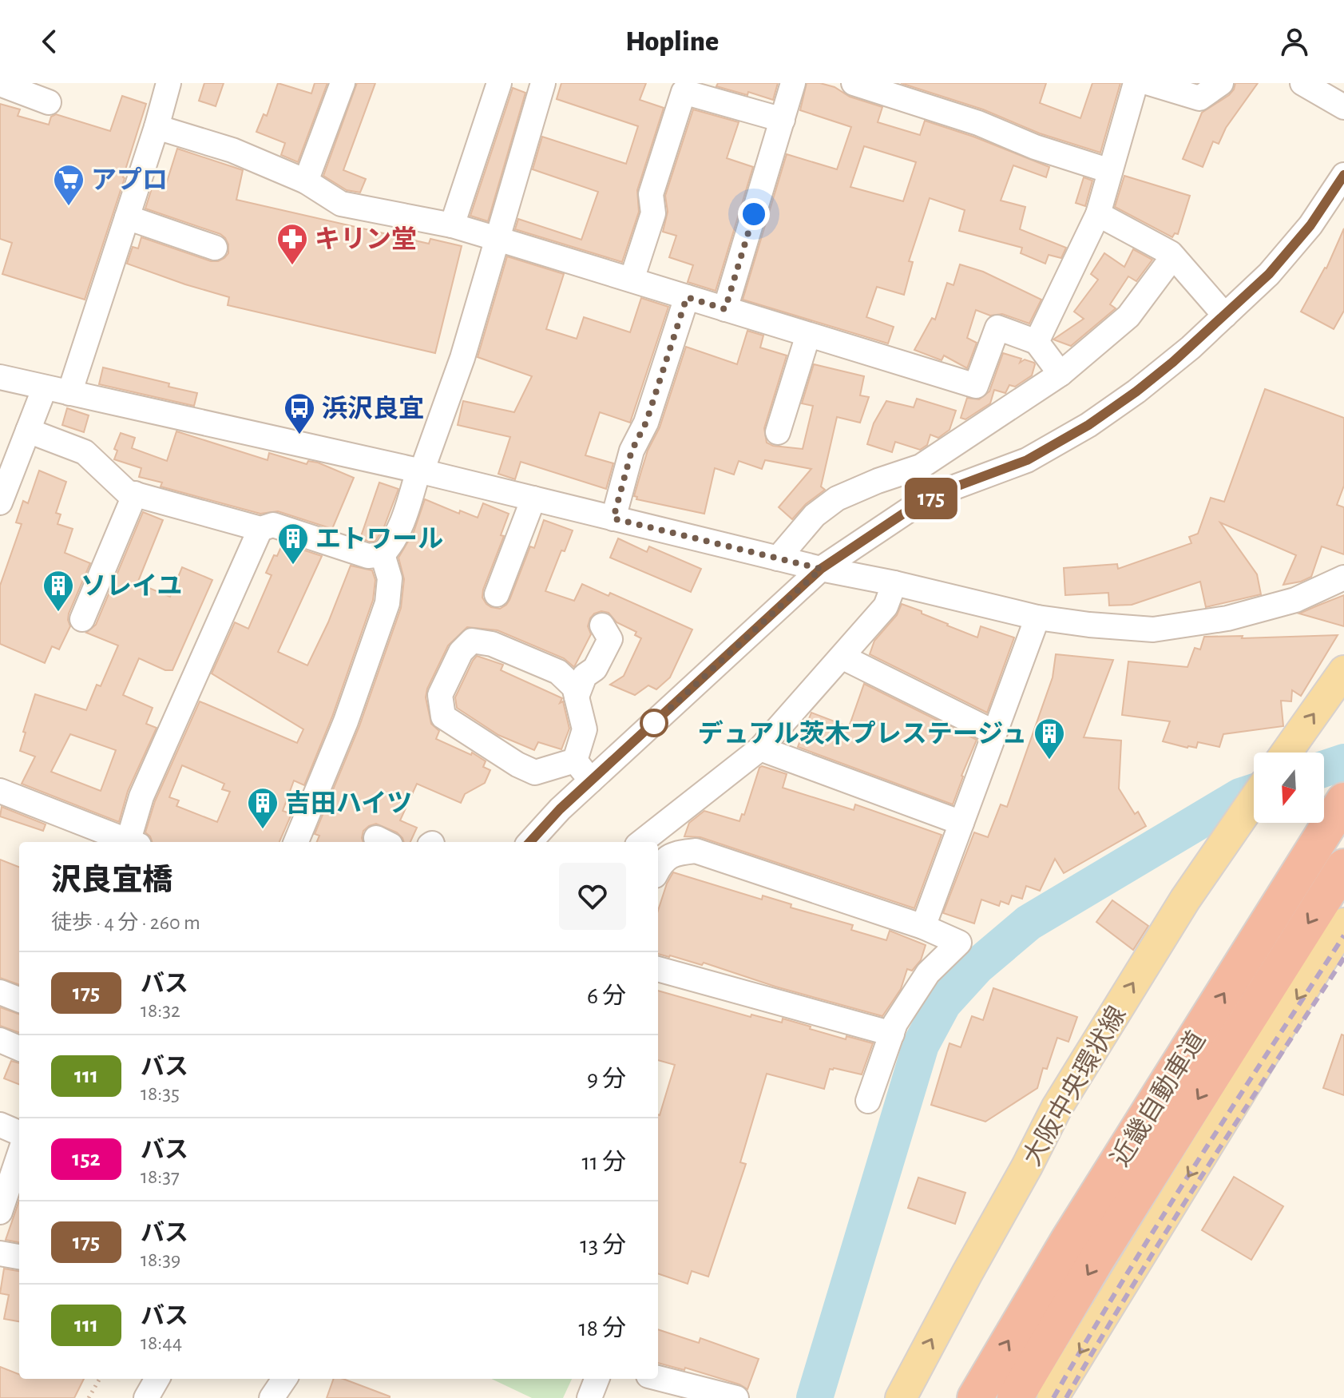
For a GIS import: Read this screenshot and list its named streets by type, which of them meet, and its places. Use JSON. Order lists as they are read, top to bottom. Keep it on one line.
{"streets":{"highway":["近畿自動車道"],"main road":["大阪中央環状線"]},"places":{"supermarket":["アプロ"],"pharmacy":["キリン堂"],"bus stop":["浜沢良宜"],"building":["エトワール","ソレイユ","デュアル茨木プレステージュ","吉田ハイツ"]},"lines":["bus line 175"],"north":"bottom","page":{"header":"Hopline","on_map":"175","heading":["沢良宜橋","徒歩 · 4 分 · 260 m"],"list":[{"mark":"175","name":"バス","note":"18:32","value":"6 分"},{"mark":"111","name":"バス","note":"18:35","value":"9 分"},{"mark":"152","name":"バス","note":"18:37","value":"11 分"},{"mark":"175","name":"バス","note":"18:39","value":"13 分"},{"mark":"111","name":"バス","note":"18:44","value":"18 分"}]}}
